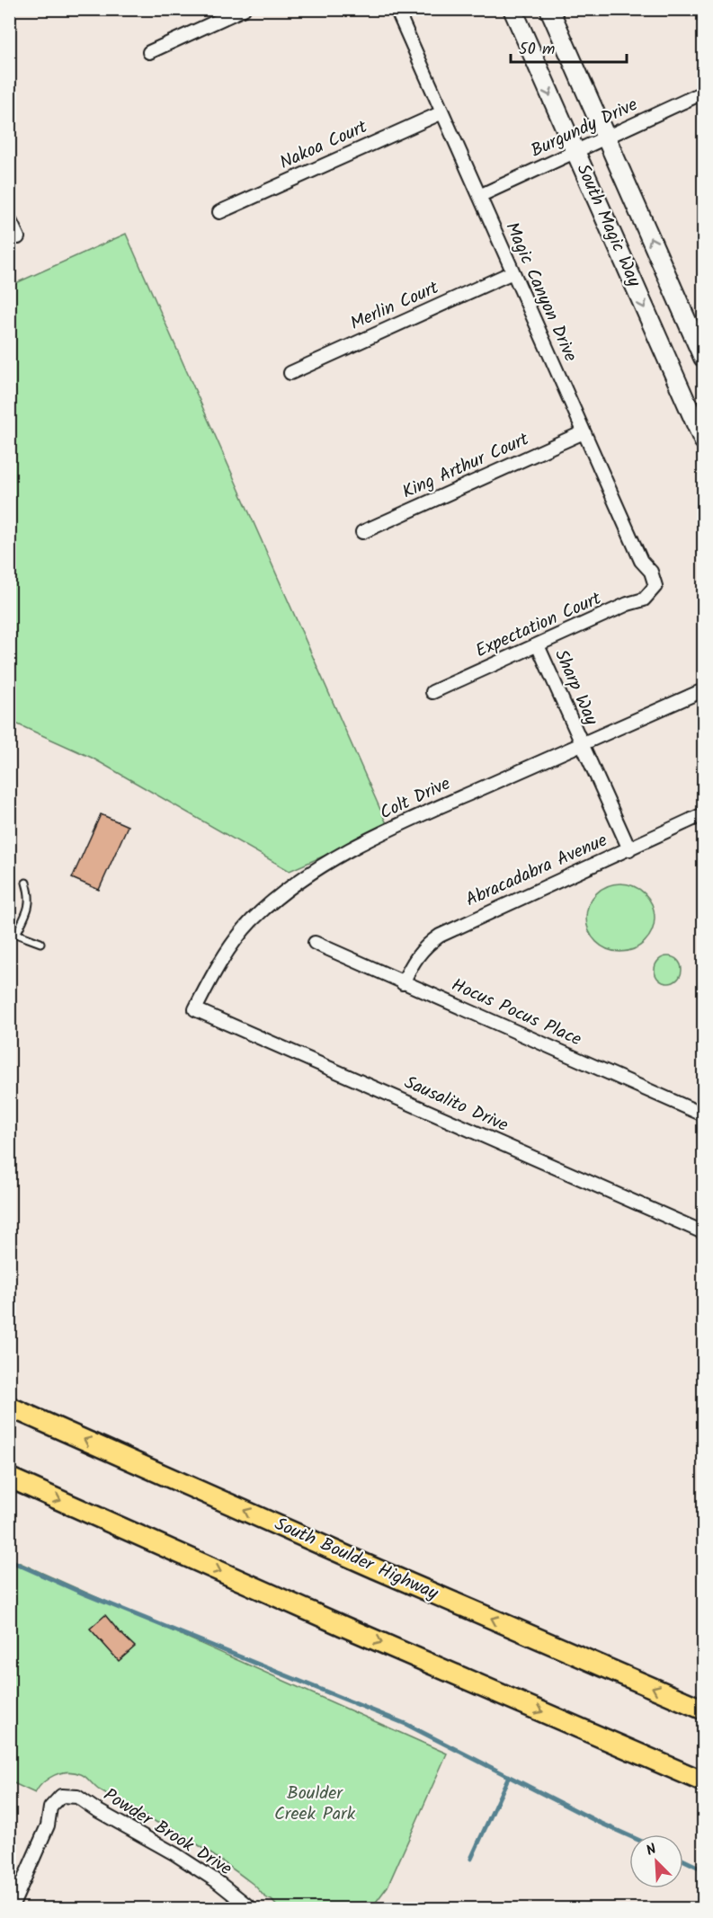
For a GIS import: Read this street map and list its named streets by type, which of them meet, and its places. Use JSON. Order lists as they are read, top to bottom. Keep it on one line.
{"streets":{"main road":["South Boulder Highway"],"street":["Burgundy Drive","Nakoa Court","South Magic Way","Magic Canyon Drive","Merlin Court","King Arthur Court","Expectation Court","Sharp Way","Colt Drive","Abracadabra Avenue","Hocus Pocus Place","Sausalito Drive","Powder Brook Drive"]},"crossings":[["Burgundy Drive","South Magic Way"],["Burgundy Drive","Magic Canyon Drive"],["Nakoa Court","Magic Canyon Drive"],["Magic Canyon Drive","Merlin Court"],["Magic Canyon Drive","King Arthur Court"],["Magic Canyon Drive","Expectation Court"],["Expectation Court","Sharp Way"],["Sharp Way","Colt Drive"],["Sharp Way","Abracadabra Avenue"],["Colt Drive","Sausalito Drive"],["Abracadabra Avenue","Hocus Pocus Place"]],"parks":["Boulder Creek Park"],"scale_bar":"50 m","north":"top left"}
